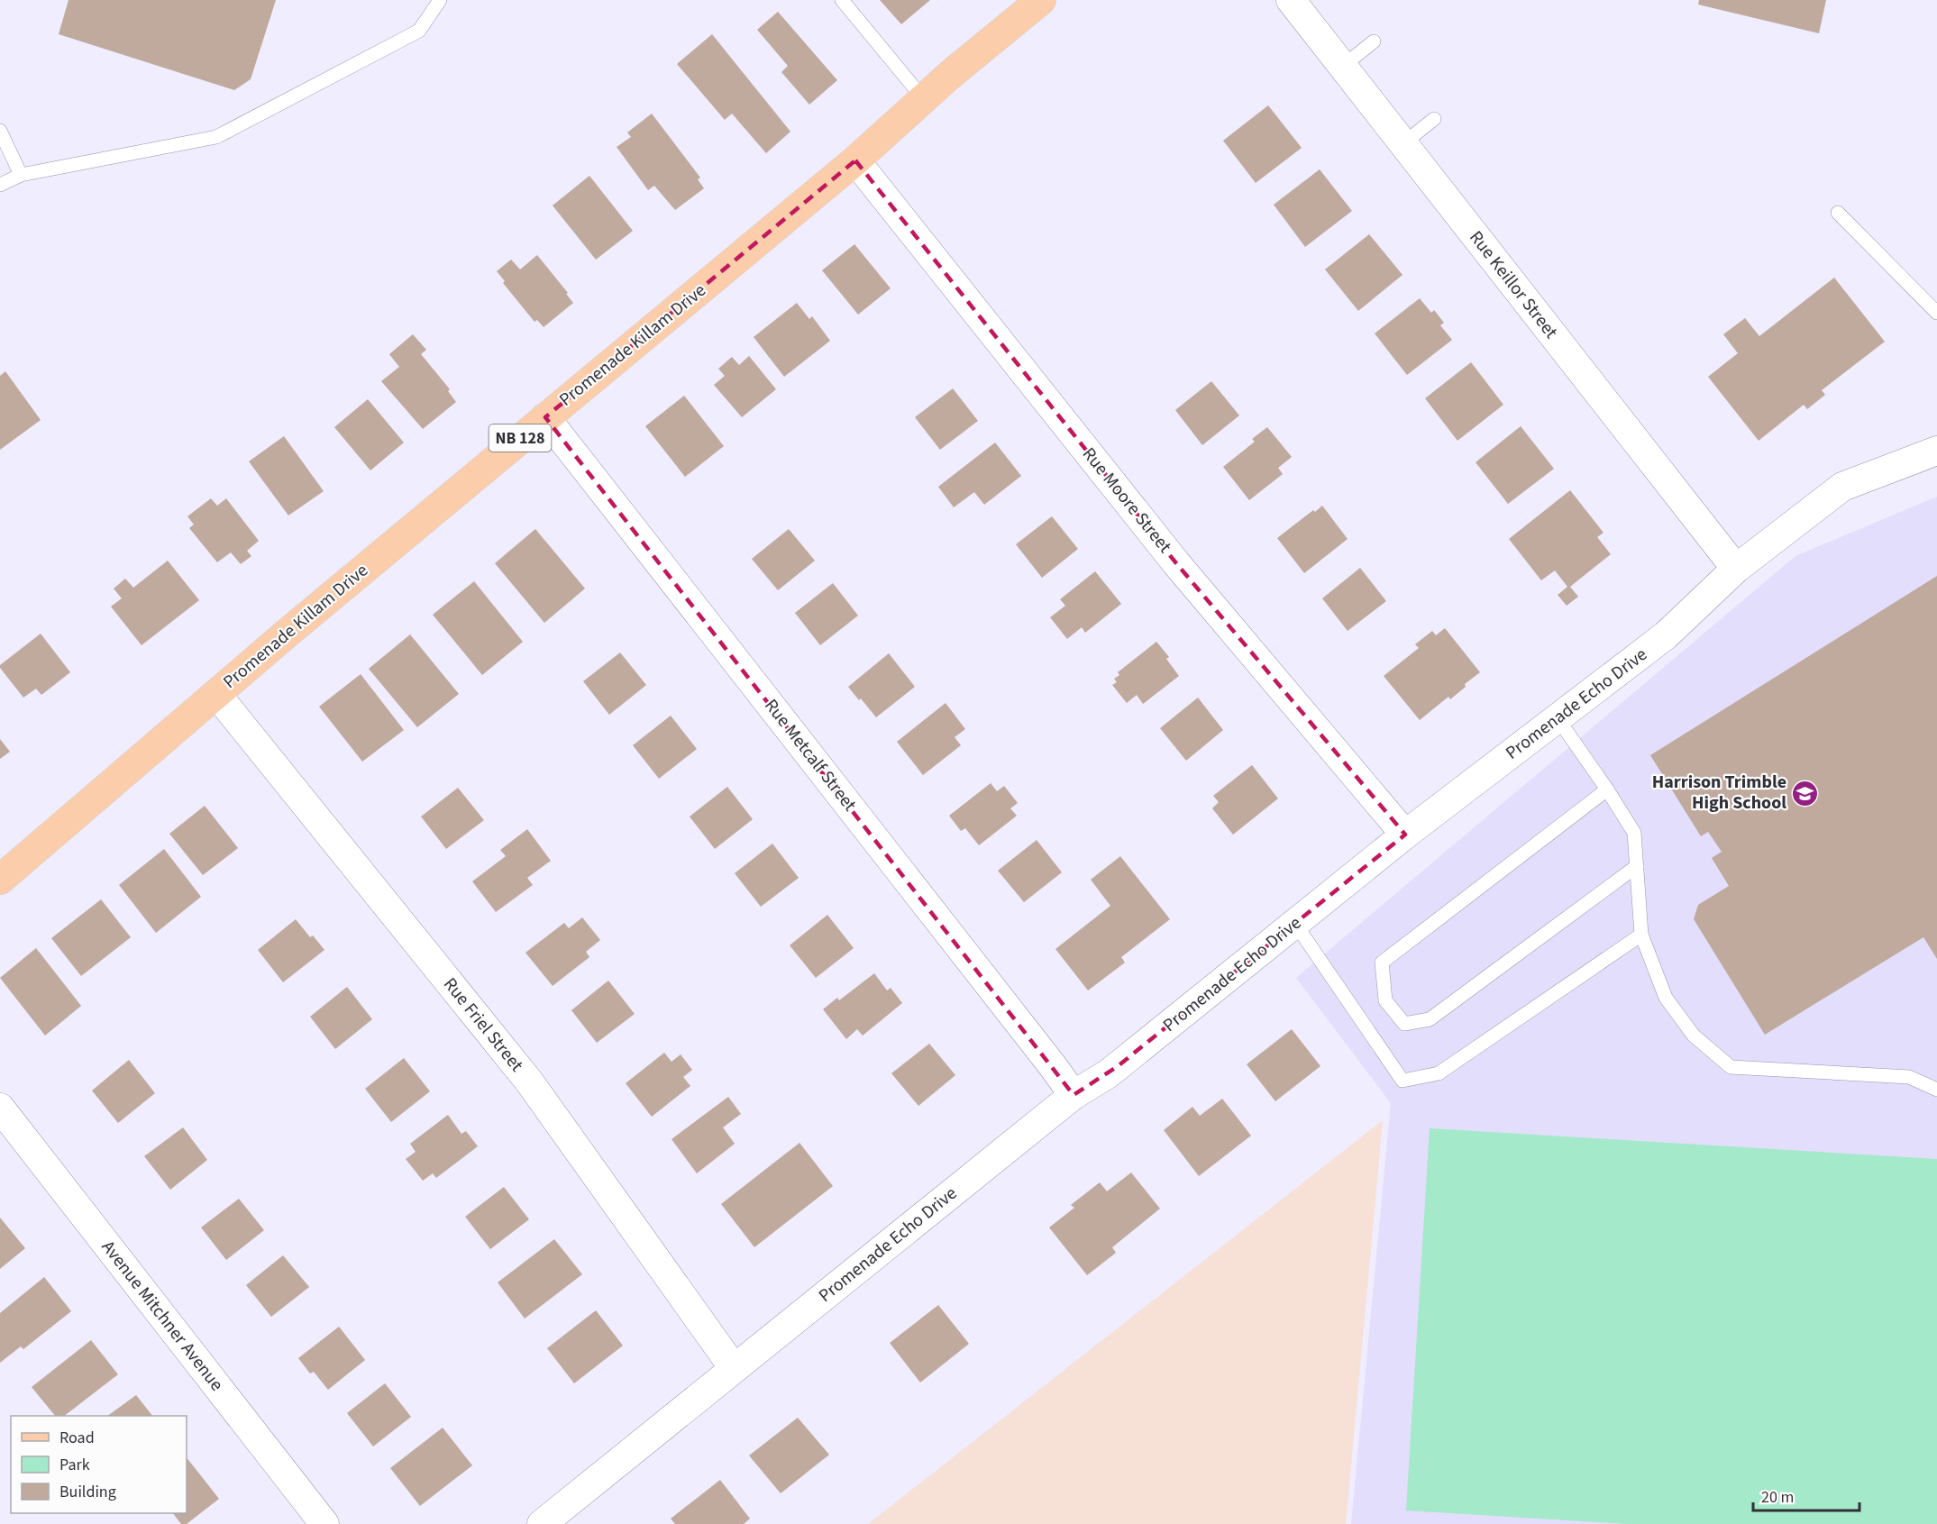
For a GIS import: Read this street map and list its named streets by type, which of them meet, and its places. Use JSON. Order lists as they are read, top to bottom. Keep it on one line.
{"streets":{"main road":["Promenade Killam Drive","NB 128"],"street":["Rue Keillor Street","Rue Moore Street","Promenade Echo Drive","Rue Metcalf Street","Rue Friel Street","Avenue Mitchner Avenue"]},"crossings":[["Rue Keillor Street","Promenade Echo Drive"],["Promenade Killam Drive","Rue Moore Street"],["Promenade Killam Drive","Rue Metcalf Street"],["Promenade Killam Drive","Rue Friel Street"],["Rue Moore Street","Promenade Echo Drive"],["Promenade Echo Drive","Rue Metcalf Street"],["Promenade Echo Drive","Rue Friel Street"]],"places":{"school or university":["Harrison Trimble High School"]},"legend":["Road","Park","Building"],"scale_bar":"20 m"}
